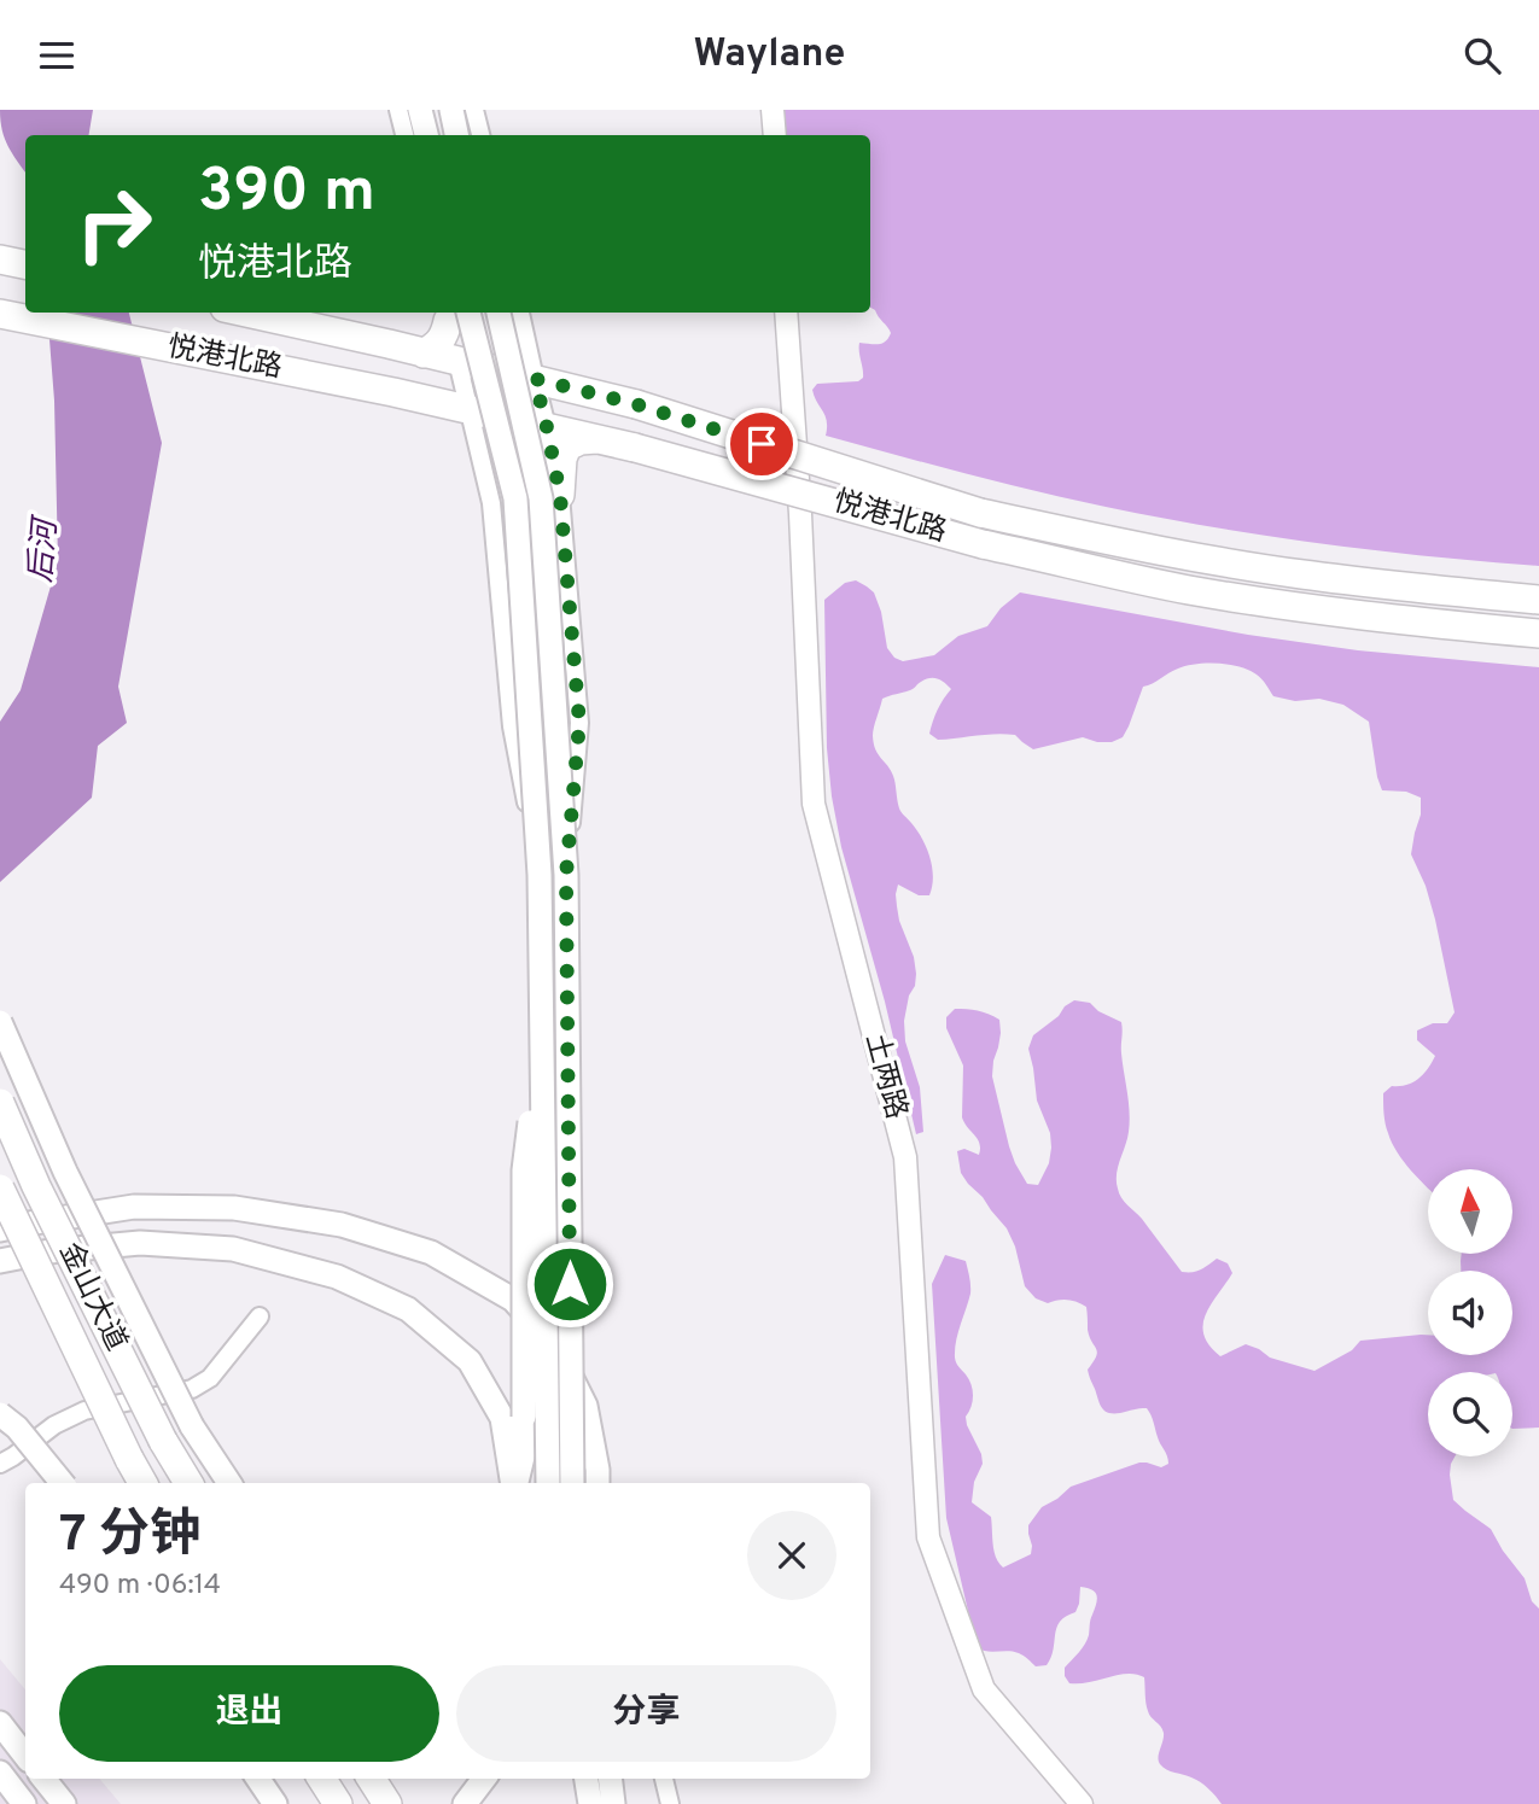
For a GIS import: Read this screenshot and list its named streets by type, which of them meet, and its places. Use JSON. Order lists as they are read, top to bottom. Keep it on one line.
{"streets":{"main road":["悦港北路","金山大道"],"street":["土两路"]},"water":["后河"],"north":"top","page":{"header":"Waylane","turn":["390 m","悦港北路"],"heading":["7 分钟","490 m · 06:14"],"buttons":["退出","分享"]}}
